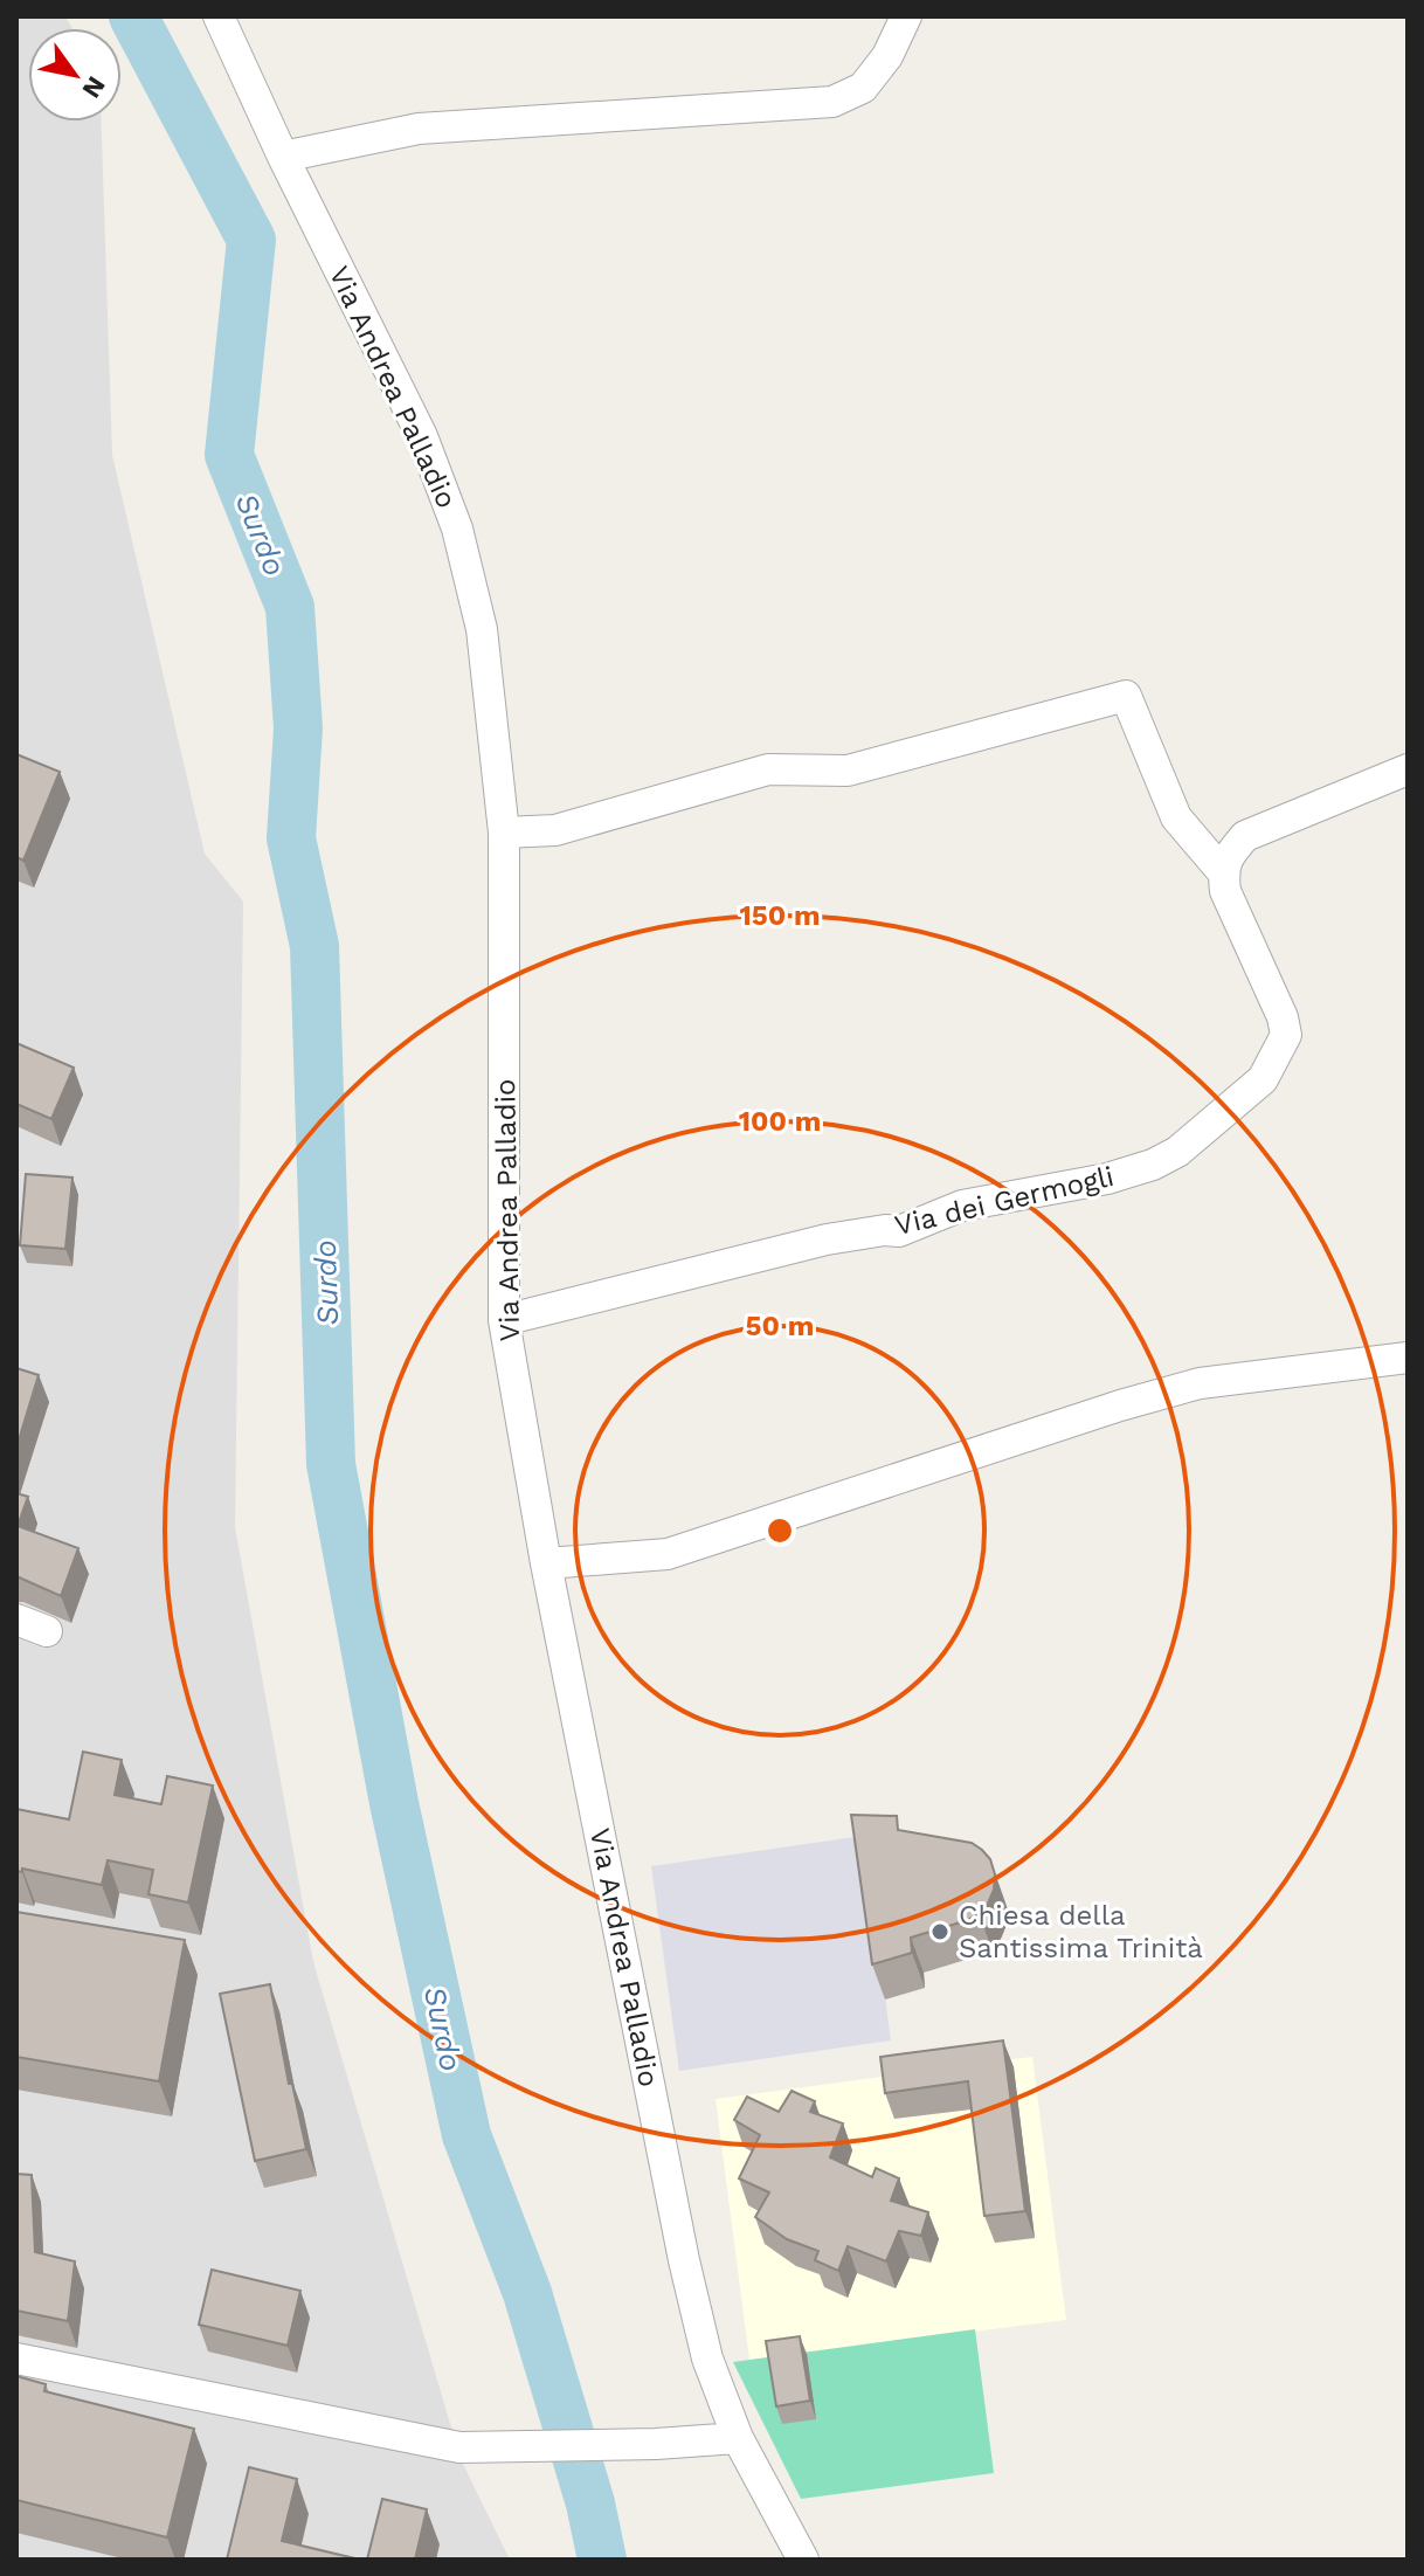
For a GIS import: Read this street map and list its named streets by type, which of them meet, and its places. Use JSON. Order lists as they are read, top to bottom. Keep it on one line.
{"streets":{"street":["Via Andrea Palladio","Via dei Germogli"]},"crossings":[["Via Andrea Palladio","Via dei Germogli"]],"water":["Surdo"],"places":["Chiesa della Santissima Trinità"],"north":"bottom right","rings":["150 m","100 m","50 m"]}
